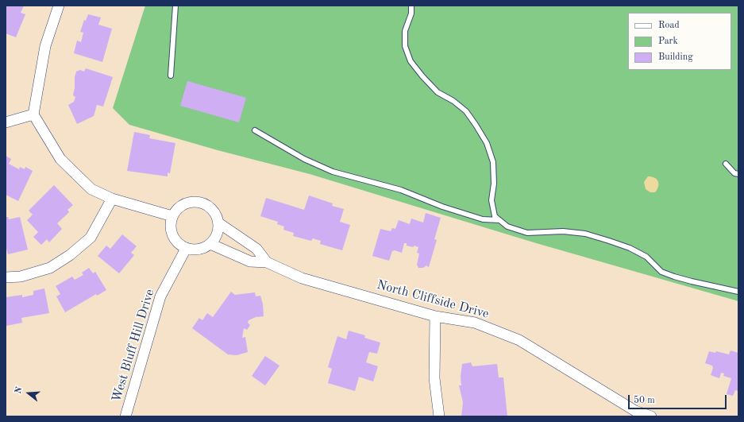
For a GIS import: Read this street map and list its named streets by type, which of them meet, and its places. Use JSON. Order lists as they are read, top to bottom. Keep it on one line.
{"streets":{"street":["North Cliffside Drive","West Bluff Hill Drive"]},"crossings":[["North Cliffside Drive","West Bluff Hill Drive"]],"legend":["Road","Park","Building"],"scale_bar":"50 m","north":"left"}
